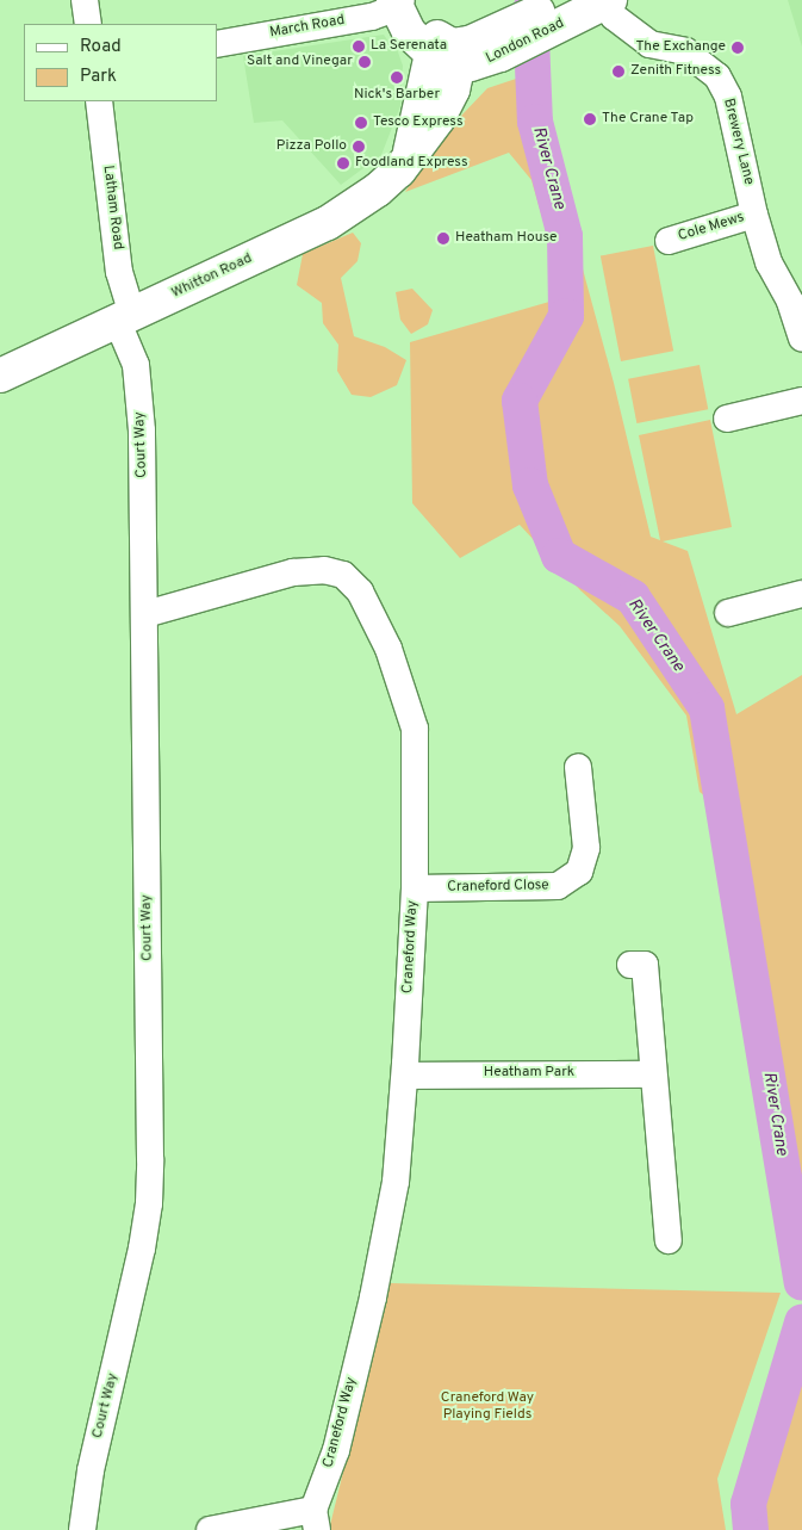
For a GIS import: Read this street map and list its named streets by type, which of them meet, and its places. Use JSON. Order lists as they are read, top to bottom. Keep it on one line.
{"streets":{"main road":["London Road","Whitton Road"],"street":["March Road","Brewery Lane","Latham Road","Cole Mews","Court Way","Craneford Close","Craneford Way","Heatham Park"]},"crossings":[["London Road","Brewery Lane"],["London Road","Whitton Road"],["Brewery Lane","Cole Mews"],["Latham Road","Whitton Road"],["Latham Road","Court Way"],["Whitton Road","Court Way"],["Court Way","Craneford Way"],["Craneford Close","Craneford Way"],["Craneford Way","Heatham Park"]],"water":["River Crane"],"parks":["Craneford Way Playing Fields"],"places":["La Serenata","The Exchange","Salt and Vinegar","Zenith Fitness","Nick's Barber","The Crane Tap","Tesco Express","Pizza Pollo","Foodland Express","Heatham House"],"legend":["Road","Park"]}
